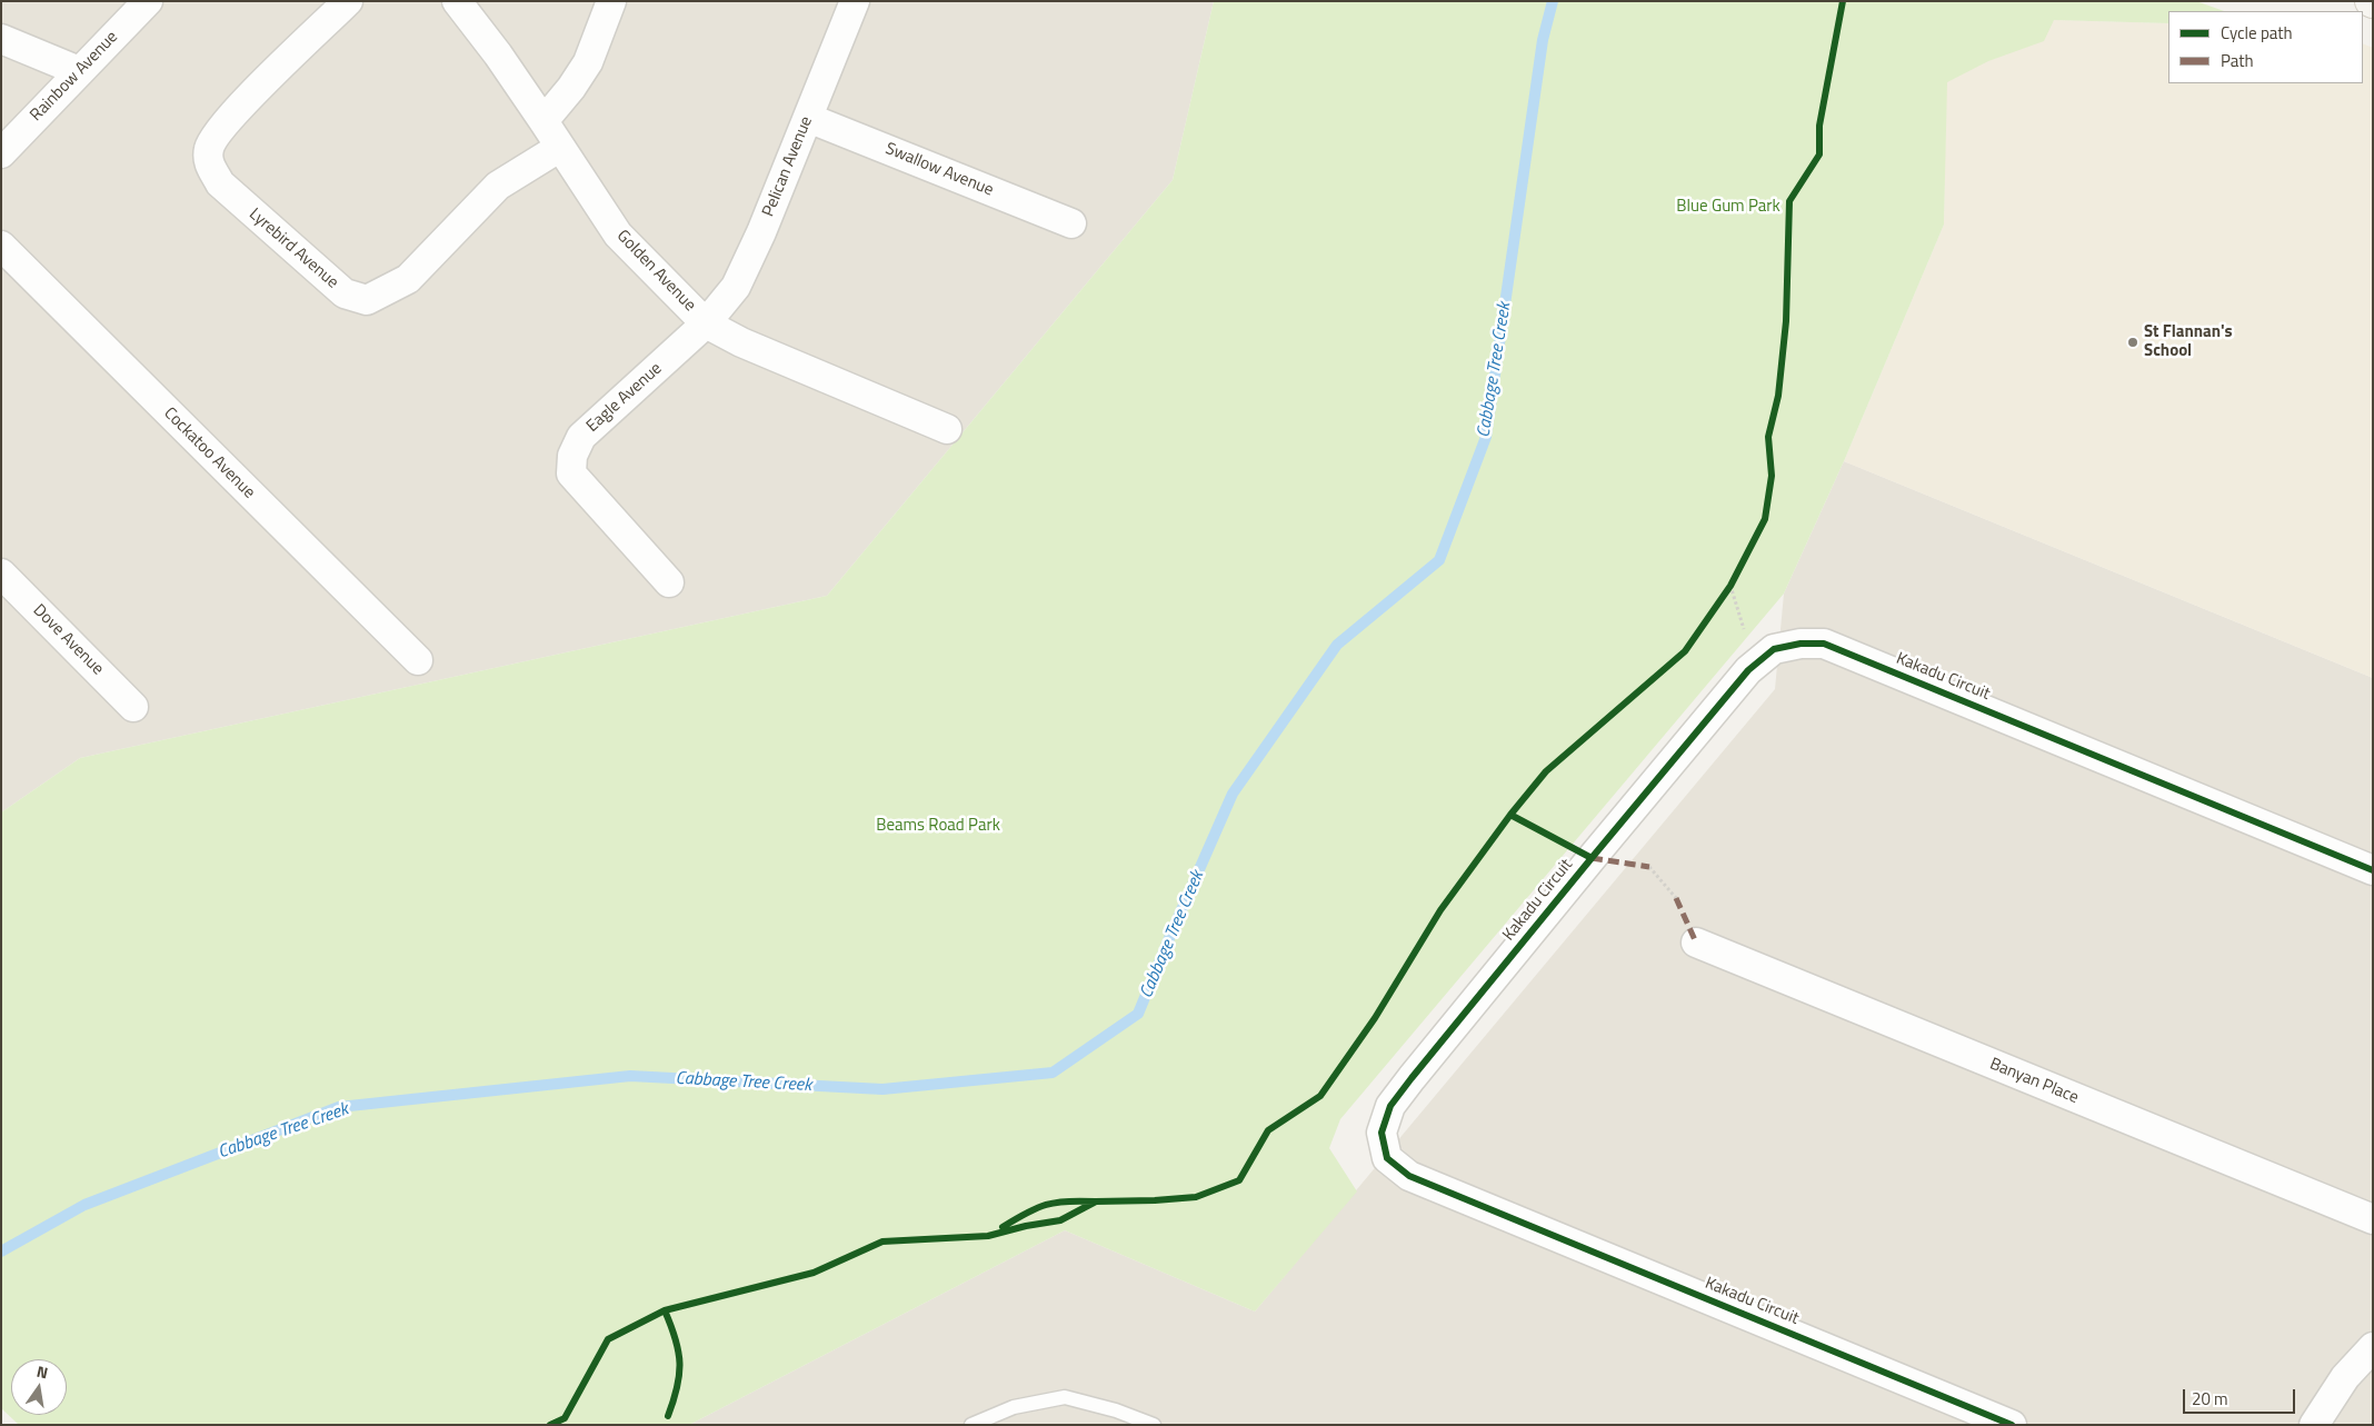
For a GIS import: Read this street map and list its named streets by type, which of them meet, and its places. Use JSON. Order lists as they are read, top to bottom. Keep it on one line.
{"streets":{"street":["Rainbow Avenue","Pelican Avenue","Swallow Avenue","Lyrebird Avenue","Golden Avenue","Eagle Avenue","Cockatoo Avenue","Dove Avenue","Kakadu Circuit","Banyan Place"]},"crossings":[["Pelican Avenue","Swallow Avenue"],["Pelican Avenue","Golden Avenue"],["Pelican Avenue","Eagle Avenue"],["Lyrebird Avenue","Golden Avenue"],["Golden Avenue","Eagle Avenue"]],"water":["Cabbage Tree Creek"],"parks":["Blue Gum Park","Beams Road Park"],"places":["St Flannan's School"],"legend":["Cycle path","Path"],"scale_bar":"20 m","north":"top"}
